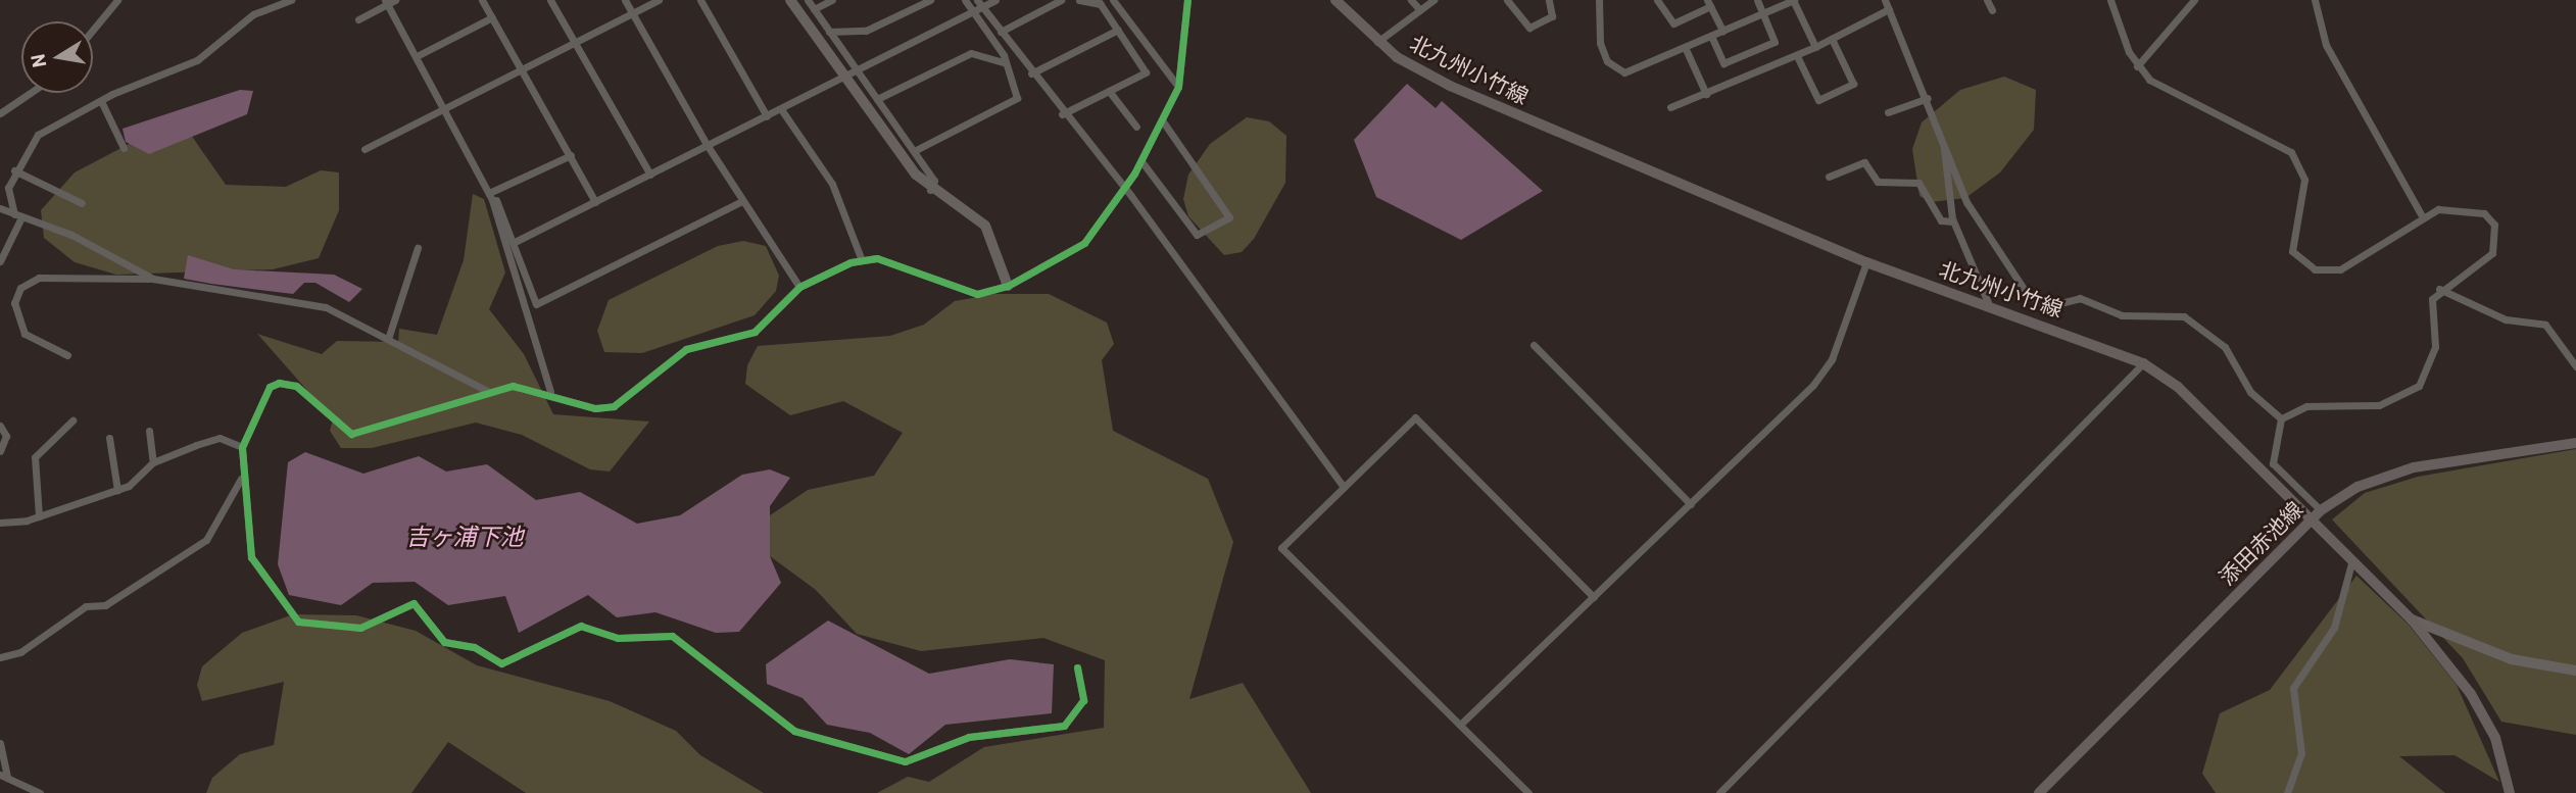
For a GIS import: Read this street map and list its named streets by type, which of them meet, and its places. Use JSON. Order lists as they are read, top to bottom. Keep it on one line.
{"streets":{"main road":["北九州小竹線","添田赤池線"]},"crossings":[["北九州小竹線","添田赤池線"]],"water":["吉ヶ浦下池"],"north":"left"}
